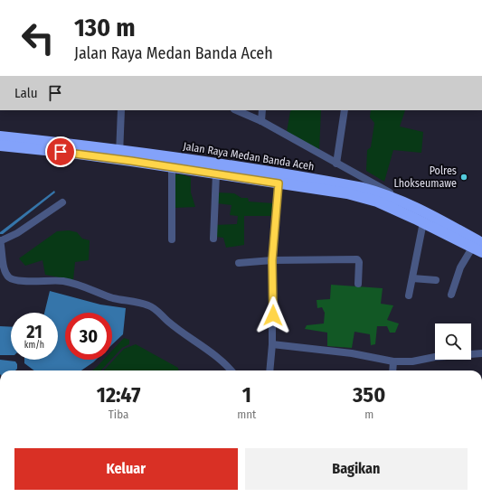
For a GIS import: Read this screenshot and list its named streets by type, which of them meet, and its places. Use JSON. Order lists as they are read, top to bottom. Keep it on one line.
{"streets":{"highway":["Jalan Raya Medan Banda Aceh"]},"places":["Polres Lhokseumawe"],"page":{"turn":["130 m","Jalan Raya Medan Banda Aceh"],"then":"Lalu","speed":"21 km/h","limit":"30","eta":["12:47","Tiba","1","mnt","350","m"],"buttons":["Keluar","Bagikan"]}}
